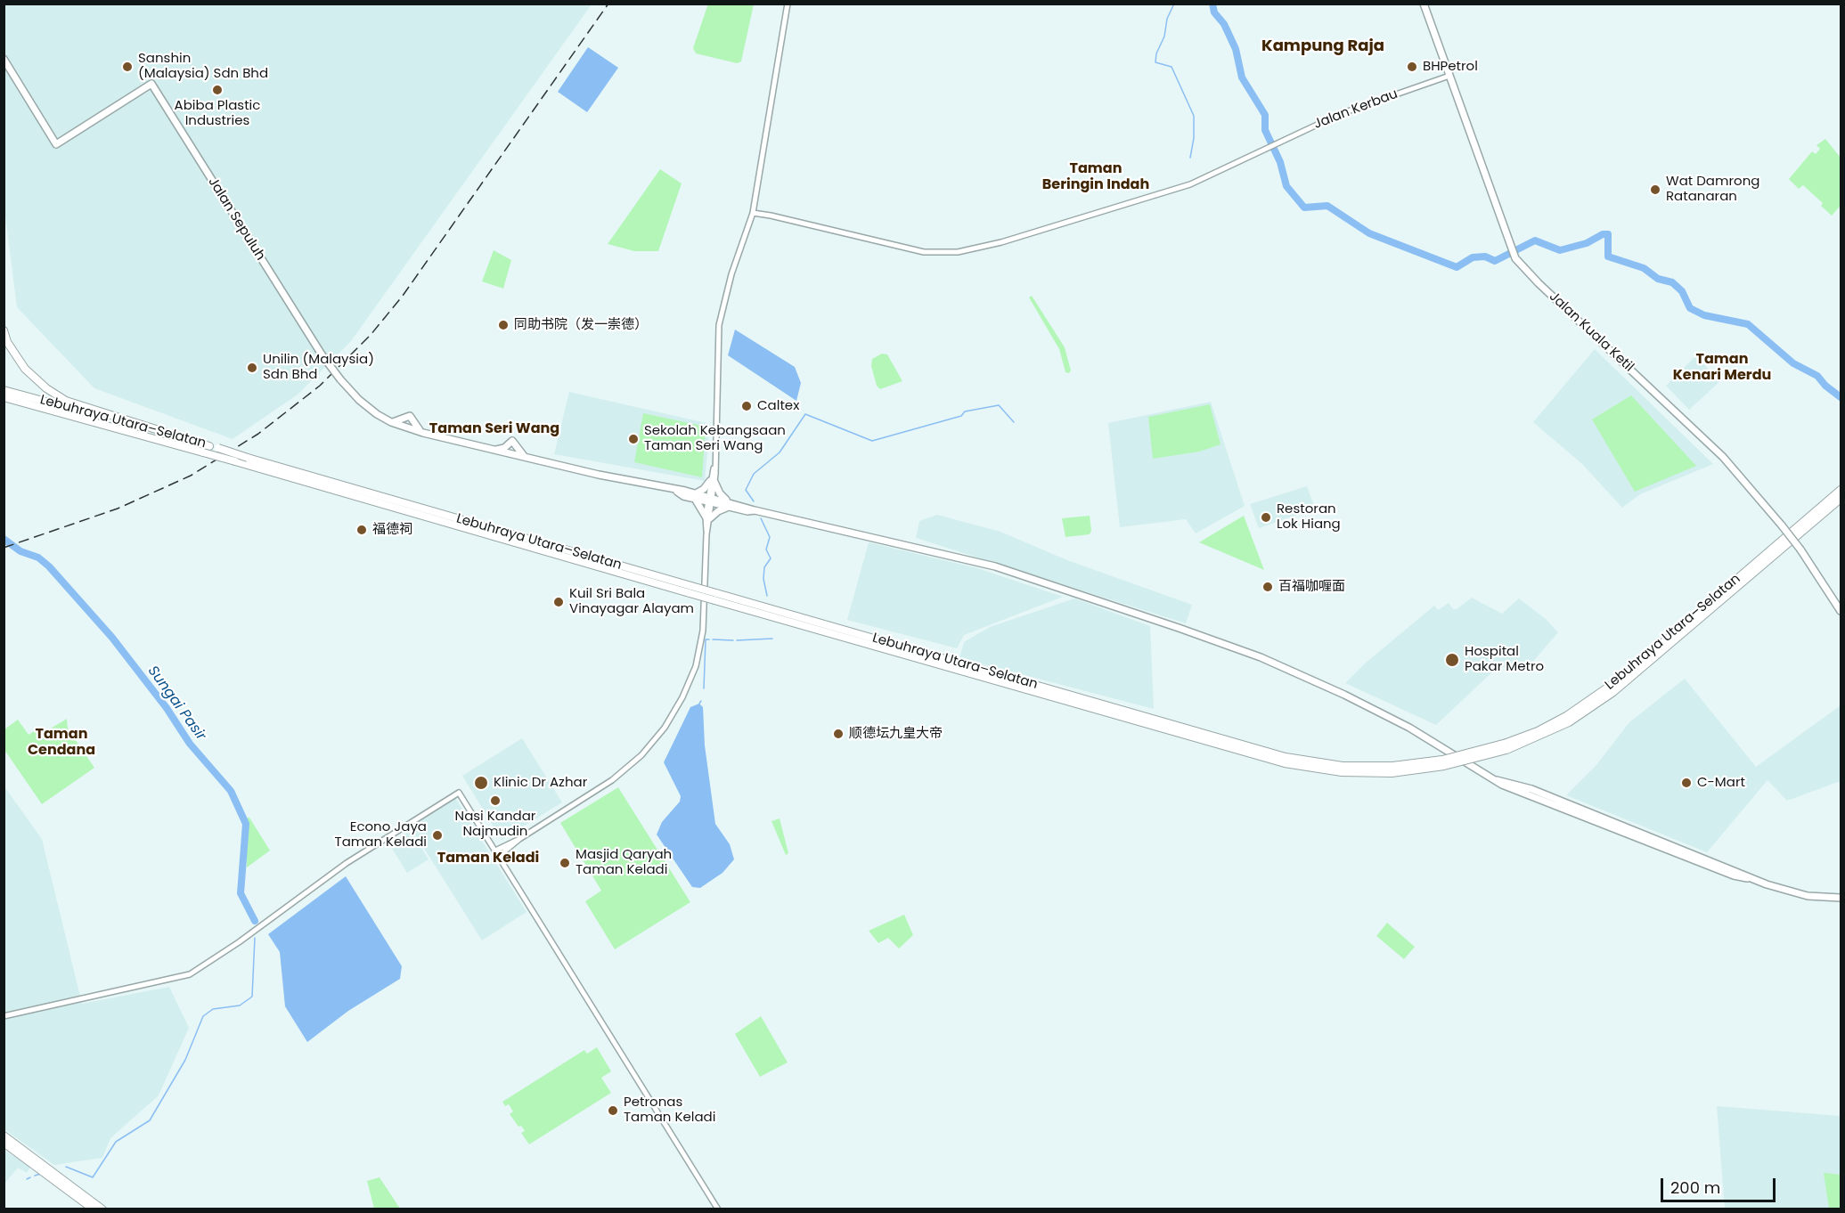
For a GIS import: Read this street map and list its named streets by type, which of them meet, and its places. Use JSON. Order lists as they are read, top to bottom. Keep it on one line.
{"streets":{"highway":["Lebuhraya Utara–Selatan"],"main road":["Jalan Sepuluh","Jalan Kuala Ketil"],"street":["Jalan Kerbau"]},"crossings":[["Jalan Kerbau","Jalan Kuala Ketil"]],"districts":["Kampung Raja","Taman Beringin Indah","Taman Kenari Merdu","Taman Seri Wang","Taman Cendana","Taman Keladi"],"water":["Sungai Pasir"],"places":["Sanshin (Malaysia) Sdn Bhd","BHPetrol","Abiba Plastic Industries","Wat Damrong Ratanaran","同助书院（发一崇德）","Unilin (Malaysia) Sdn Bhd","Caltex","Sekolah Kebangsaan Taman Seri Wang","Restoran Lok Hiang","福德祠","百福咖喱面","Kuil Sri Bala Vinayagar Alayam","Hospital Pakar Metro","顺德坛九皇大帝","Klinic Dr Azhar","C-Mart","Nasi Kandar Najmudin","Econo Jaya Taman Keladi","Masjid Qaryah Taman Keladi","Petronas Taman Keladi"],"scale_bar":"200 m"}
